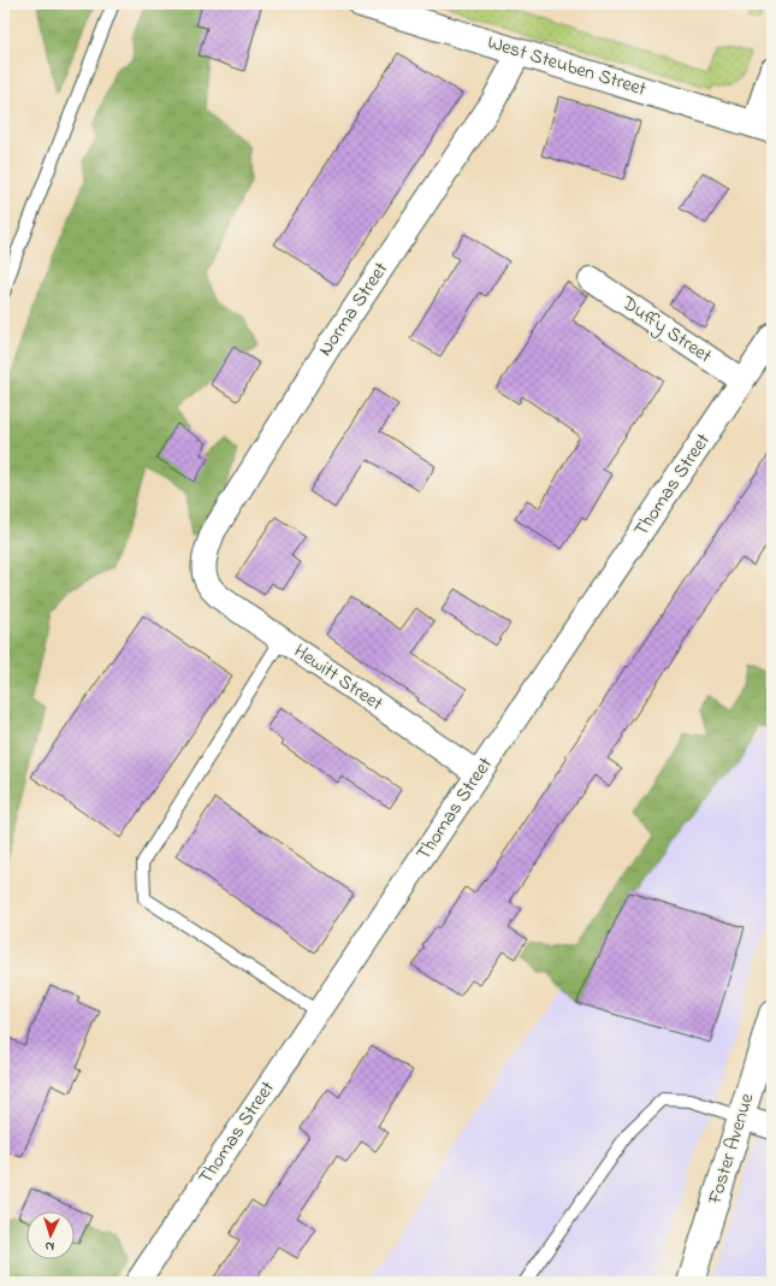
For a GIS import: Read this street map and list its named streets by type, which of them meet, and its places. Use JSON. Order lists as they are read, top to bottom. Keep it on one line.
{"streets":{"main road":["West Steuben Street","Foster Avenue"],"street":["Norma Street","Duffy Street","Thomas Street","Hewitt Street"]},"crossings":[["West Steuben Street","Norma Street"],["Norma Street","Hewitt Street"],["Duffy Street","Thomas Street"],["Thomas Street","Hewitt Street"]],"north":"bottom"}
